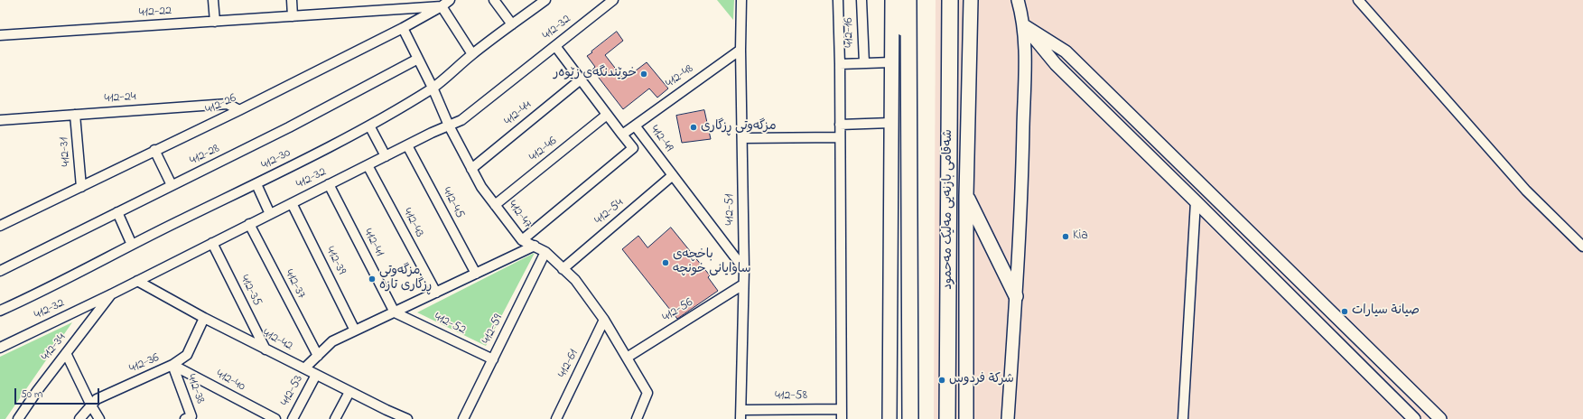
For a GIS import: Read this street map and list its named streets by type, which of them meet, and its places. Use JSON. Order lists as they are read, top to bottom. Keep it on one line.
{"streets":{"highway":["شەقامی بازنەیی مەلیک مەحمود"],"street":["412-22","412-32","412-16","412-48","412-24","412-26","412-44","412-49","412-46","412-31","412-28","412-30","412-45","412-51","412-54","412-47","412-43","412-41","412-39","412-37","412-35","412-56","412-52","412-59","412-42","412-34","412-36","412-61","412-40","412-38","412-53","412-58"]},"crossings":[["412-22","412-26"],["412-32","412-45"],["412-32","412-47"],["412-32","412-43"],["412-32","412-41"],["412-32","412-39"],["412-32","412-37"],["412-32","412-35"],["412-32","412-42"],["412-32","412-34"],["412-48","412-49"],["412-48","412-51"],["412-24","412-26"],["412-24","412-31"],["412-26","412-31"],["412-26","412-47"],["412-44","412-47"],["412-49","412-51"],["412-49","412-54"],["412-46","412-47"],["412-28","412-47"],["412-30","412-47"],["412-51","412-56"],["412-51","412-58"],["412-54","412-47"],["412-47","412-56"],["412-47","412-59"],["412-47","412-61"],["412-41","412-52"],["412-35","412-42"],["412-52","412-59"],["412-42","412-36"],["412-42","412-53"],["412-36","412-40"],["412-36","412-38"],["412-40","412-38"]],"places":["خوێندنگەی زێوەر","مزگەوتی ڕزگاری","Kia","باخچەی ساوایانی خونچە","مزگەوتی ڕزگاری تازە","صيانة سيارات","شركة فردوس"],"scale_bar":"50 m"}
